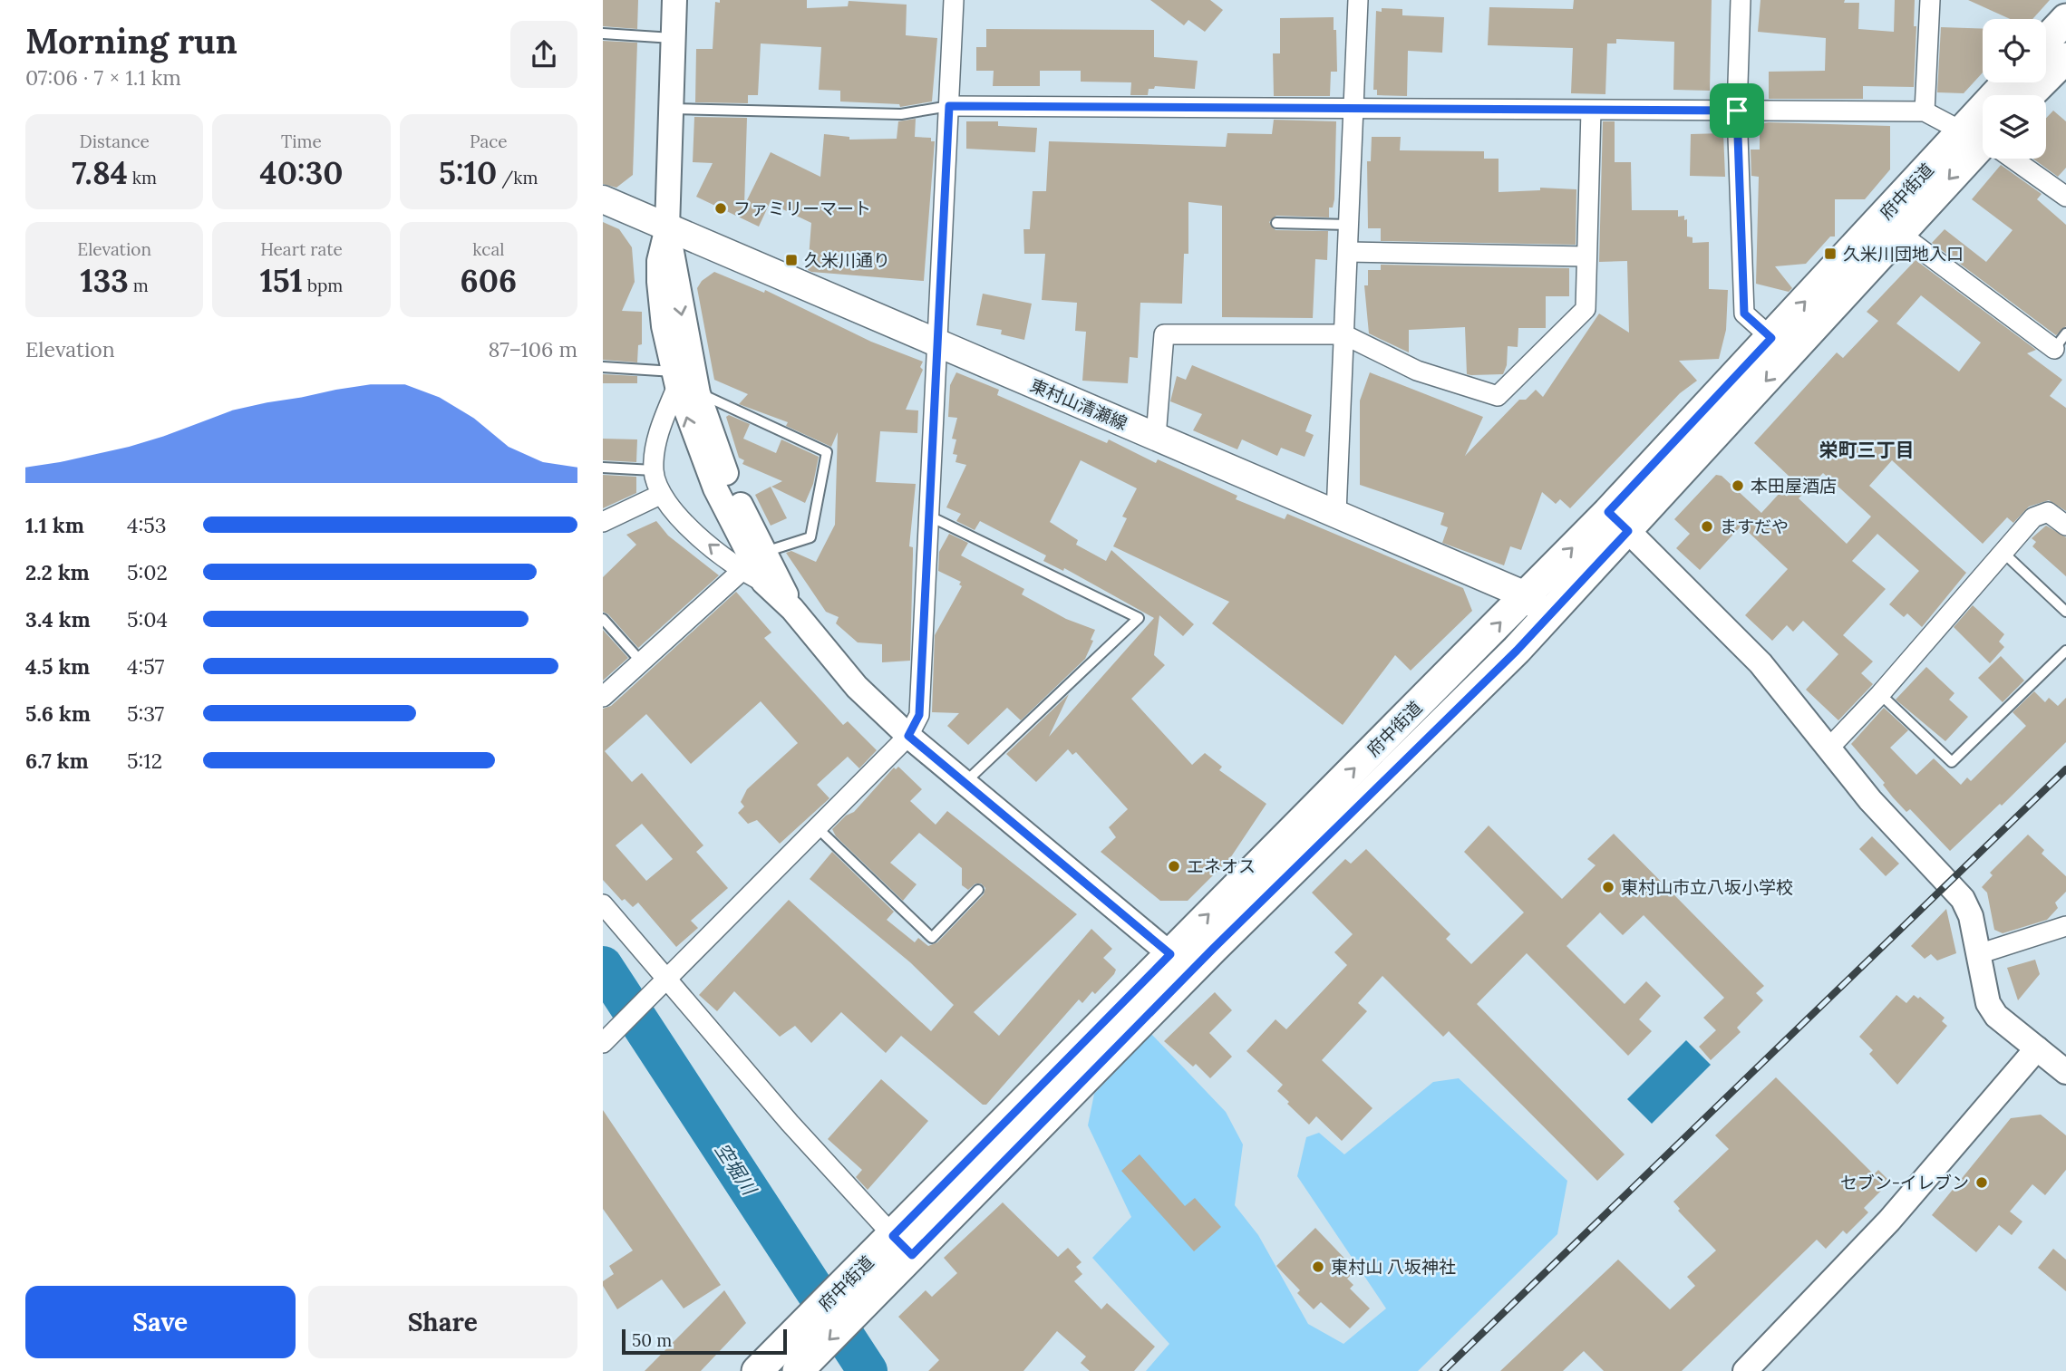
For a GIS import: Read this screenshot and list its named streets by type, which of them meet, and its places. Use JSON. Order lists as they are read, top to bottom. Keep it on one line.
{"streets":{"main road":["府中街道","東村山清瀬線"]},"crossings":[["府中街道","東村山清瀬線"]],"districts":["栄町三丁目"],"water":["空堀川"],"places":{"other":["ファミリーマート","本田屋酒店","ますだや","エネオス","東村山市立八坂小学校","セブン-イレブン","東村山 八坂神社"],"transit":["久米川団地入口","久米川通り"]},"scale_bar":"50 m","page":{"heading":["Morning run","07:06 · 7 × 1.1 km"],"stats":[["Distance","7.84 km"],["Time","40:30"],["Pace","5:10 /km"],["Elevation","133 m"],["Heart rate","151 bpm"],["kcal","606"]],"chart":["Elevation","87–106 m"],"list":[{"name":"1.1 km","note":"4:53"},{"name":"2.2 km","note":"5:02"},{"name":"3.4 km","note":"5:04"},{"name":"4.5 km","note":"4:57"},{"name":"5.6 km","note":"5:37"},{"name":"6.7 km","note":"5:12"}],"buttons":["Save","Share"],"scale":"50 m"}}
